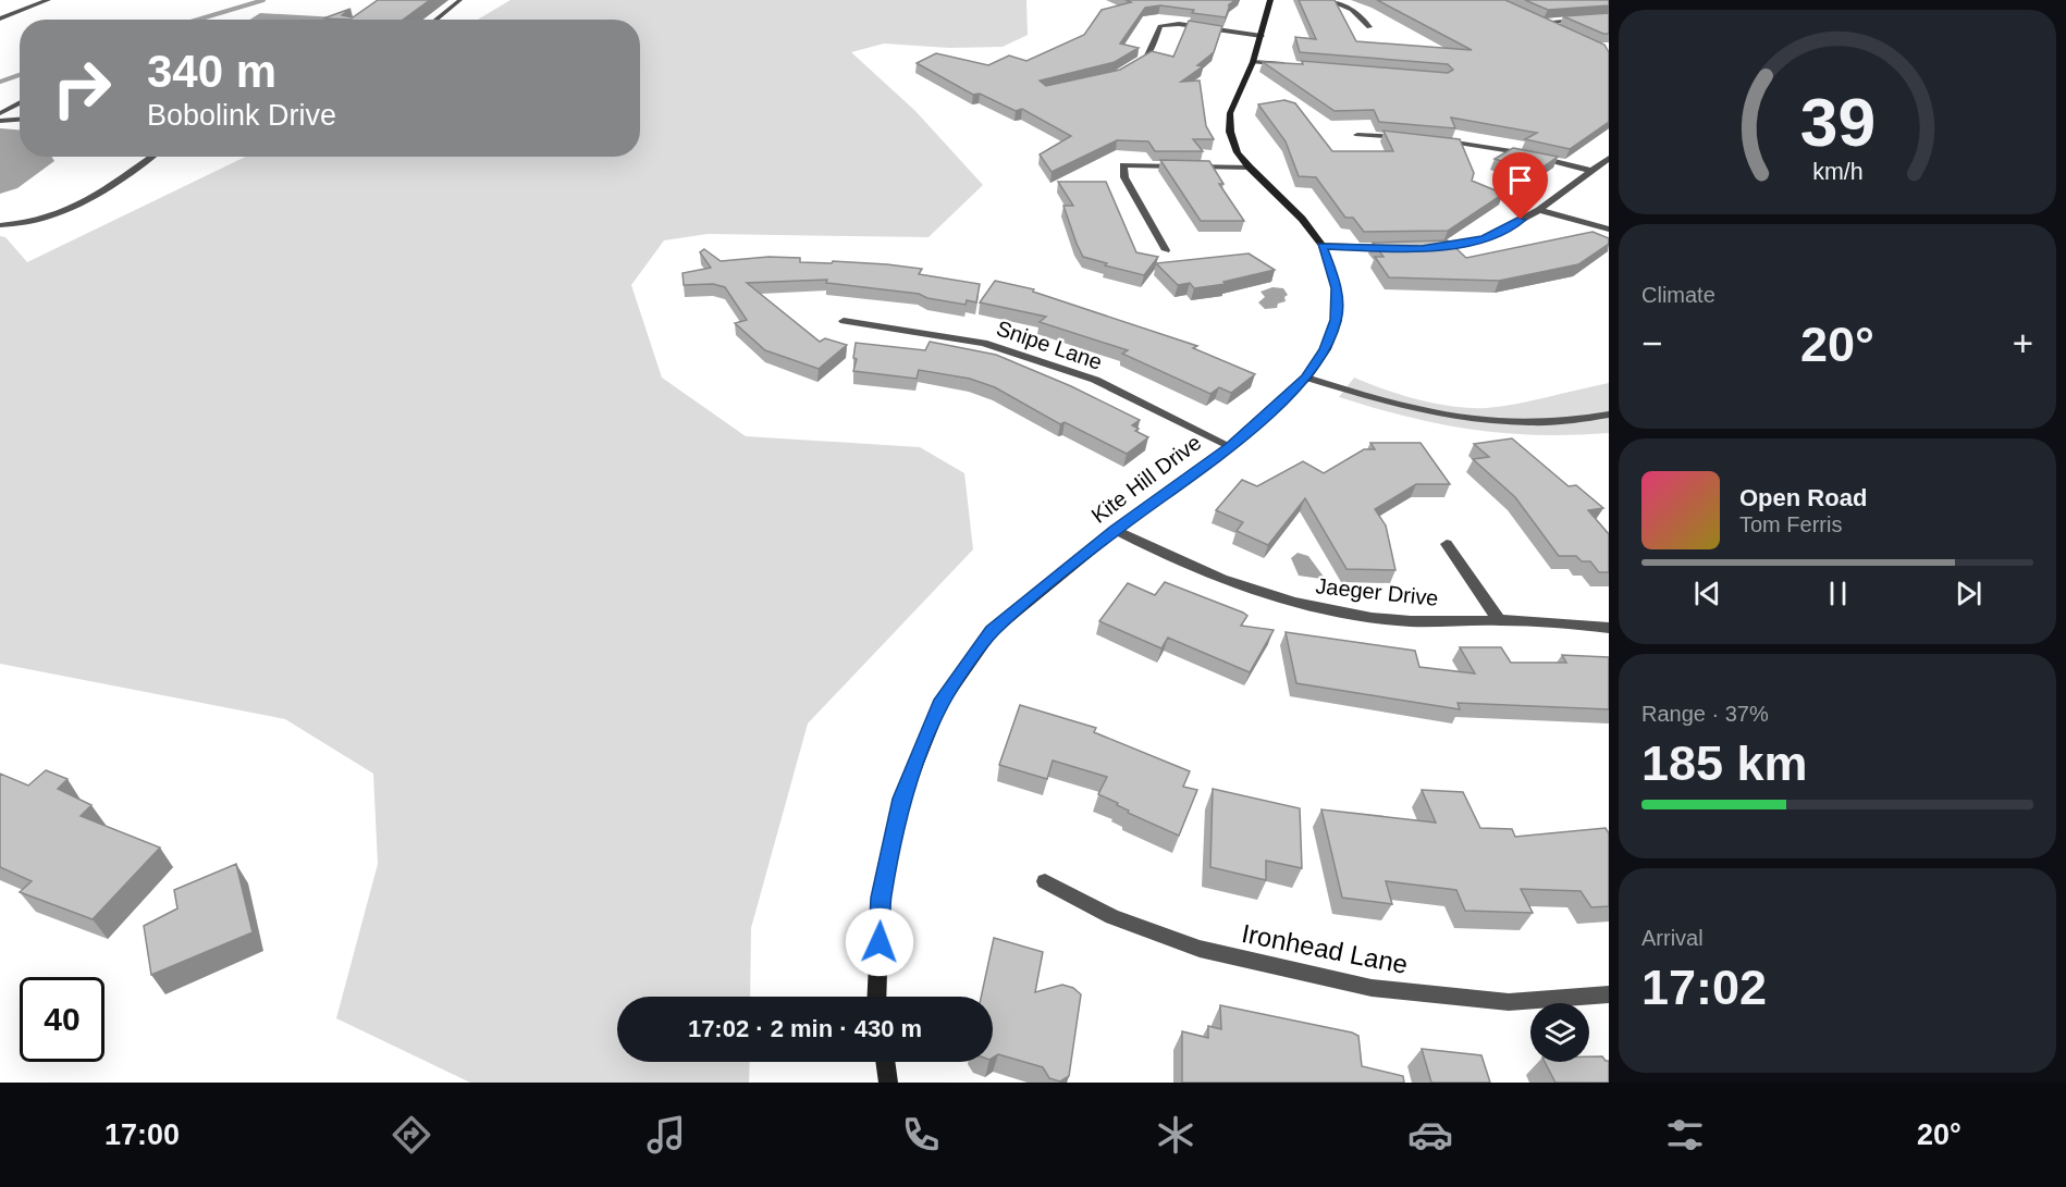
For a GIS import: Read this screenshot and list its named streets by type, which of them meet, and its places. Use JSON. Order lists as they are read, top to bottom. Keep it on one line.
{"streets":{"street":["Snipe Lane","Kite Hill Drive","Jaeger Drive","Ironhead Lane"]},"crossings":[["Snipe Lane","Kite Hill Drive"],["Kite Hill Drive","Jaeger Drive"]],"page":{"turn":["340 m","Bobolink Drive"],"tile":["Climate",["Range · 37%","185 km"],["Arrival","17:02"]],"heat":["−","20°","+"],"song":["Open Road","Tom Ferris"],"limit":"40","trip":"17:02 · 2 min · 430 m","tabs":["17:00","20°"],"gauge":["39","km/h"]}}
